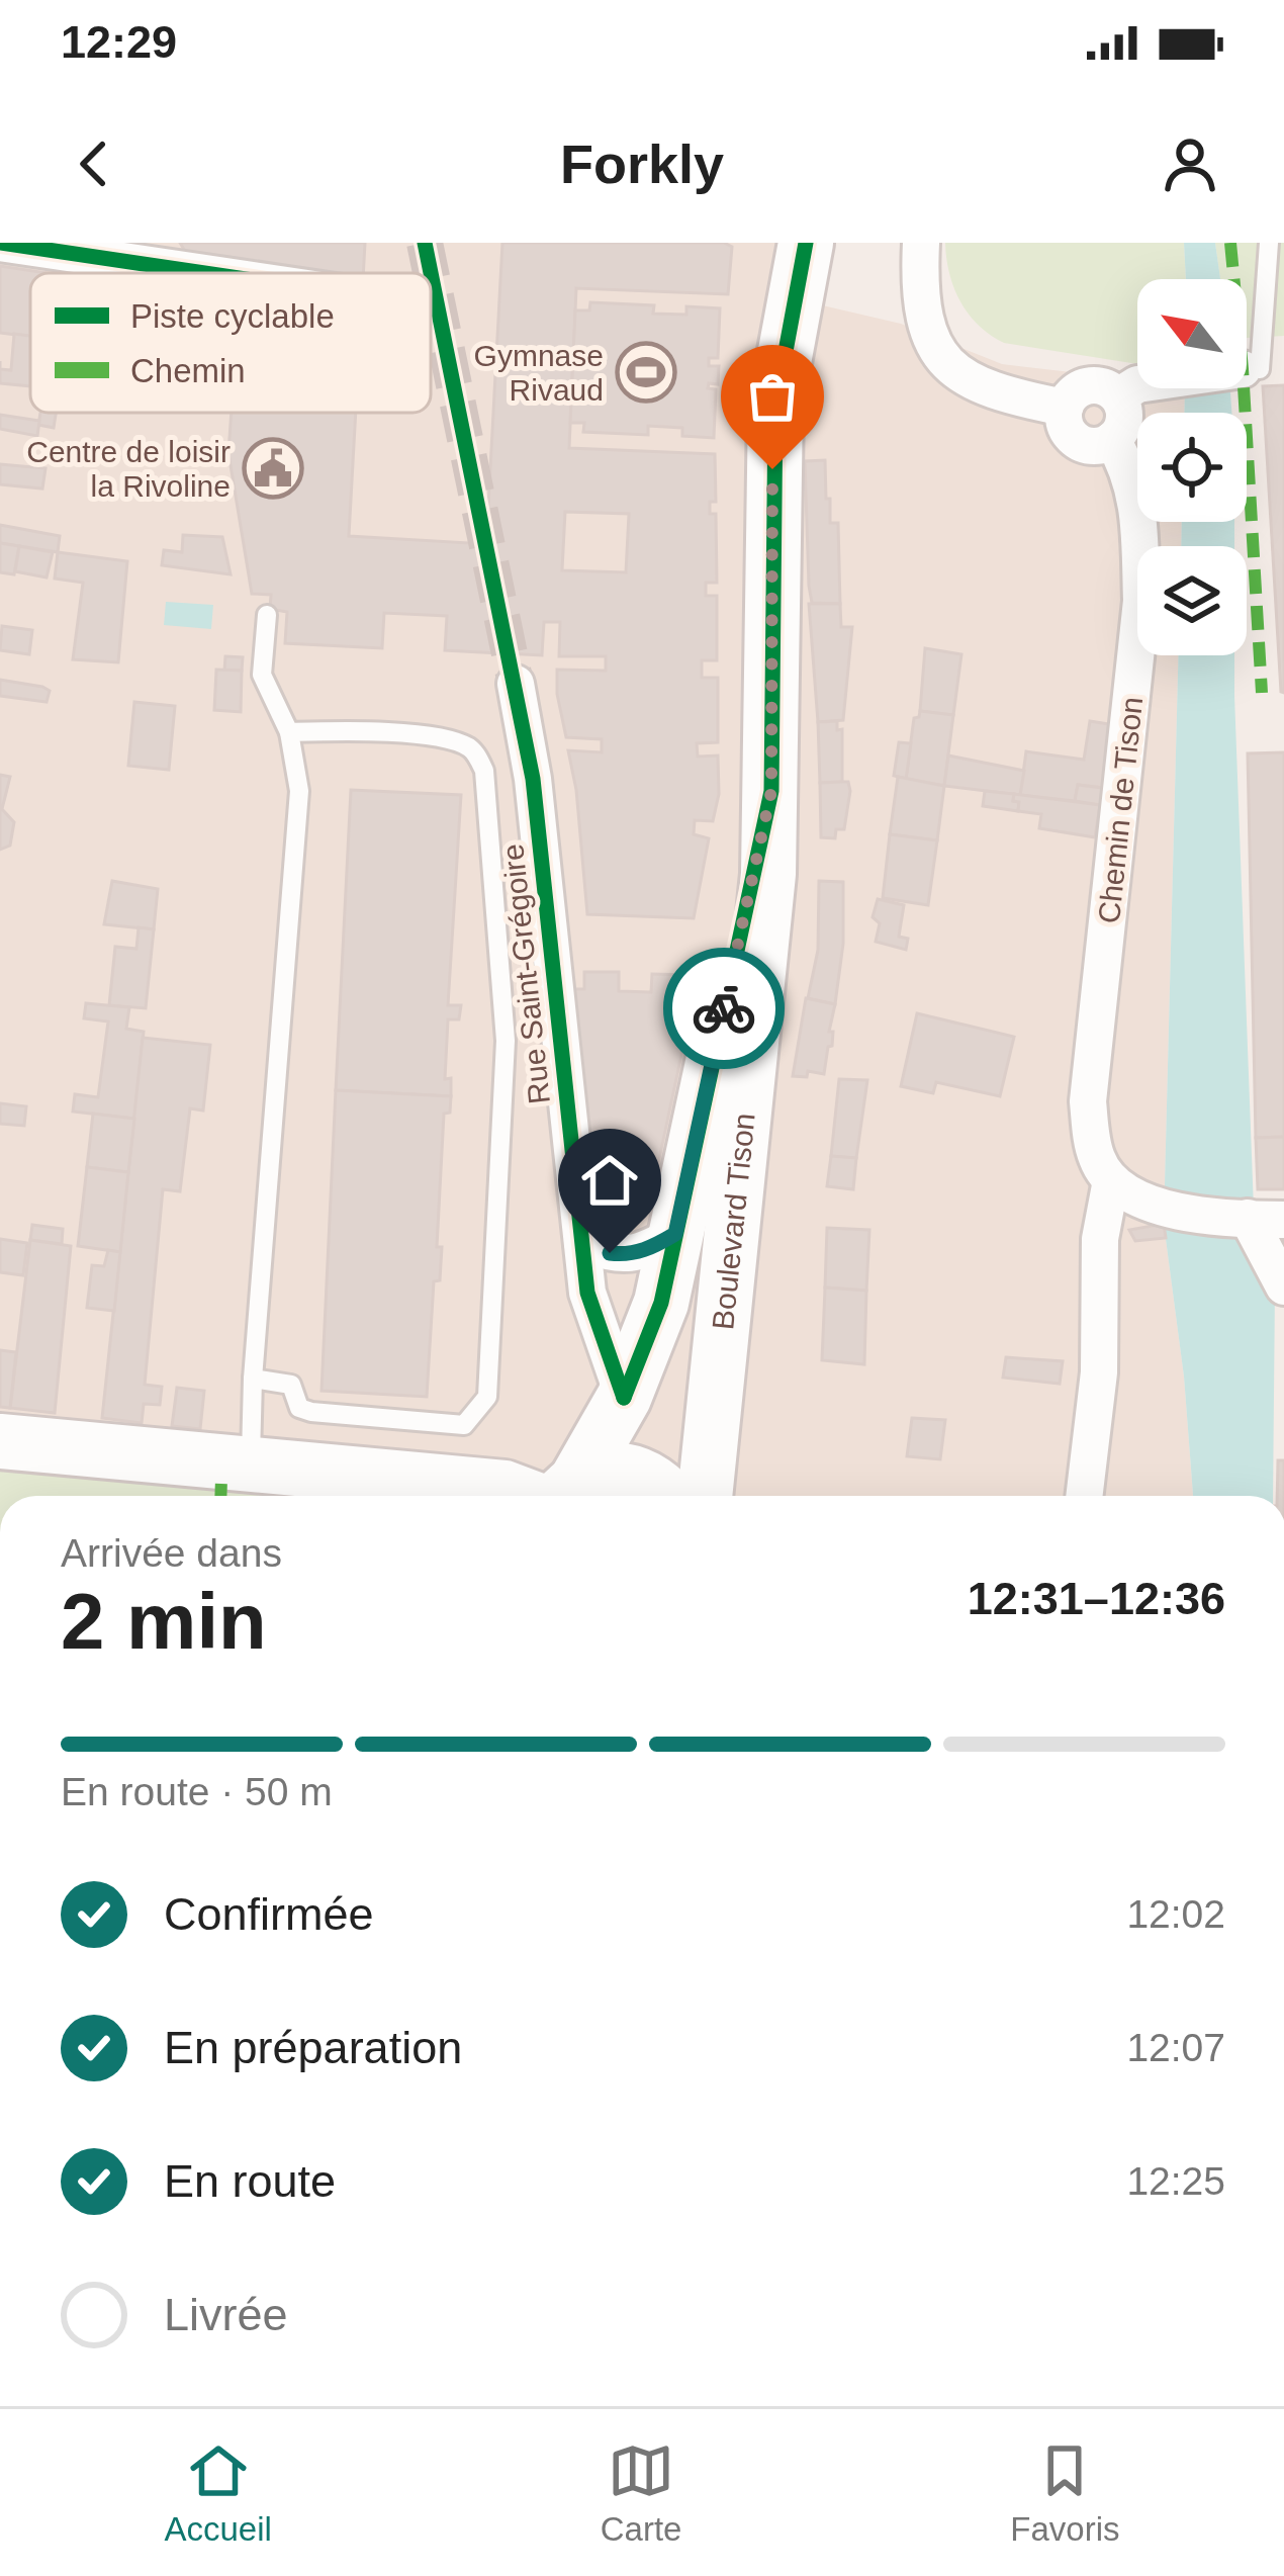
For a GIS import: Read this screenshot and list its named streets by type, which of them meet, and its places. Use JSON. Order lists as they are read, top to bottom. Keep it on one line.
{"streets":{"main road":["Boulevard Tison"],"street":["Chemin de Tison","Rue Saint-Grégoire"]},"crossings":[["Rue Saint-Grégoire","Boulevard Tison"]],"places":{"sports":["Gymnase Rivaud"],"public building":["Centre de loisir la Rivoline"]},"legend":["Piste cyclable","Chemin"],"north":"top left","page":{"status":"12:29","header":"Forkly","heading":["2 min","Arrivée dans","12:31–12:36"],"bar":"En route · 50 m","list":[["Confirmée","12:02"],["En préparation","12:07"],["En route","12:25"],"Livrée"],"tabs":["Accueil","Carte","Favoris"]}}
